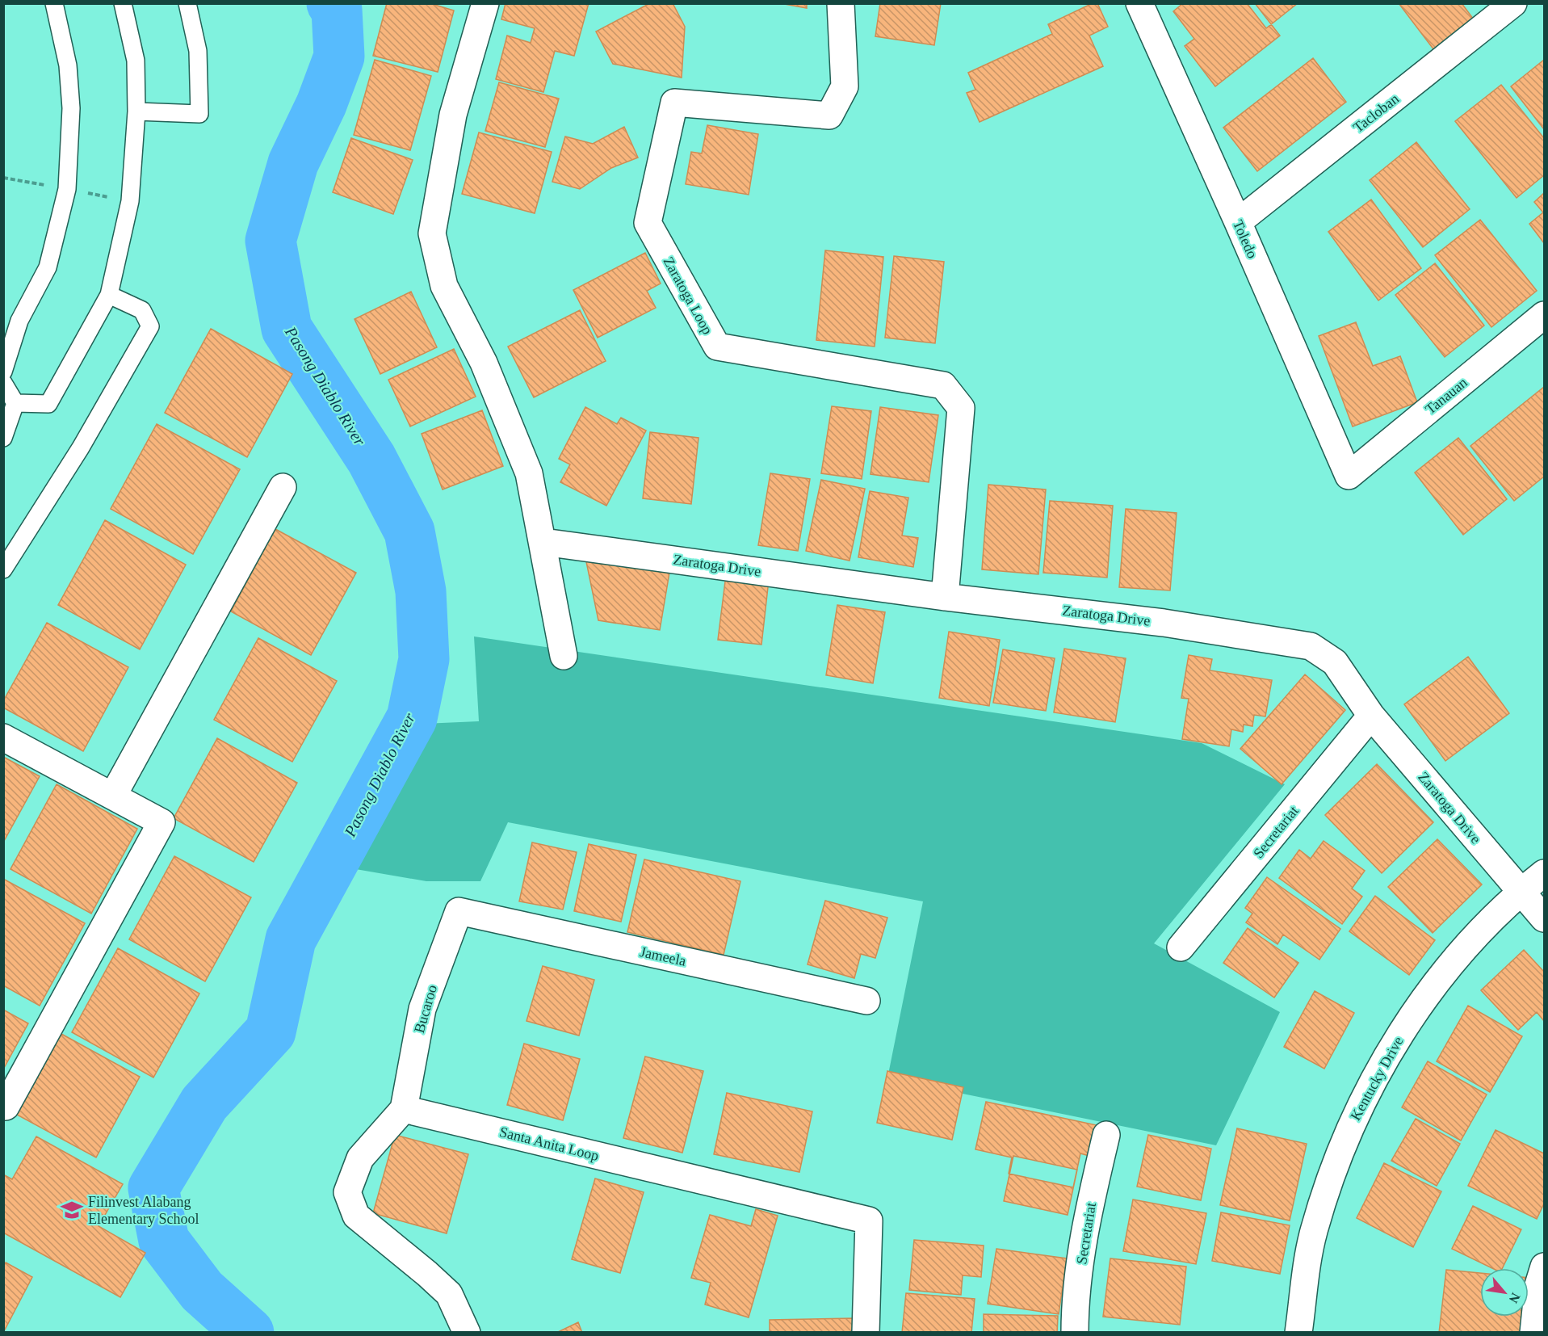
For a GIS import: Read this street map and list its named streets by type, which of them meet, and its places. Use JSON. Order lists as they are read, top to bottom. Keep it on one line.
{"streets":{"street":["Tacloban","Toledo","Zaratoga Loop","Tanauan","Zaratoga Drive","Secretariat","Jameela","Bucaroo","Kentucky Drive","Santa Anita Loop"]},"crossings":[["Tacloban","Toledo"],["Toledo","Tanauan"],["Zaratoga Loop","Zaratoga Drive"],["Zaratoga Drive","Secretariat"],["Zaratoga Drive","Kentucky Drive"],["Jameela","Bucaroo"],["Bucaroo","Santa Anita Loop"]],"water":["Pasong Diablo River"],"places":{"school or university":["Filinvest Alabang Elementary School"]},"north":"bottom right"}
